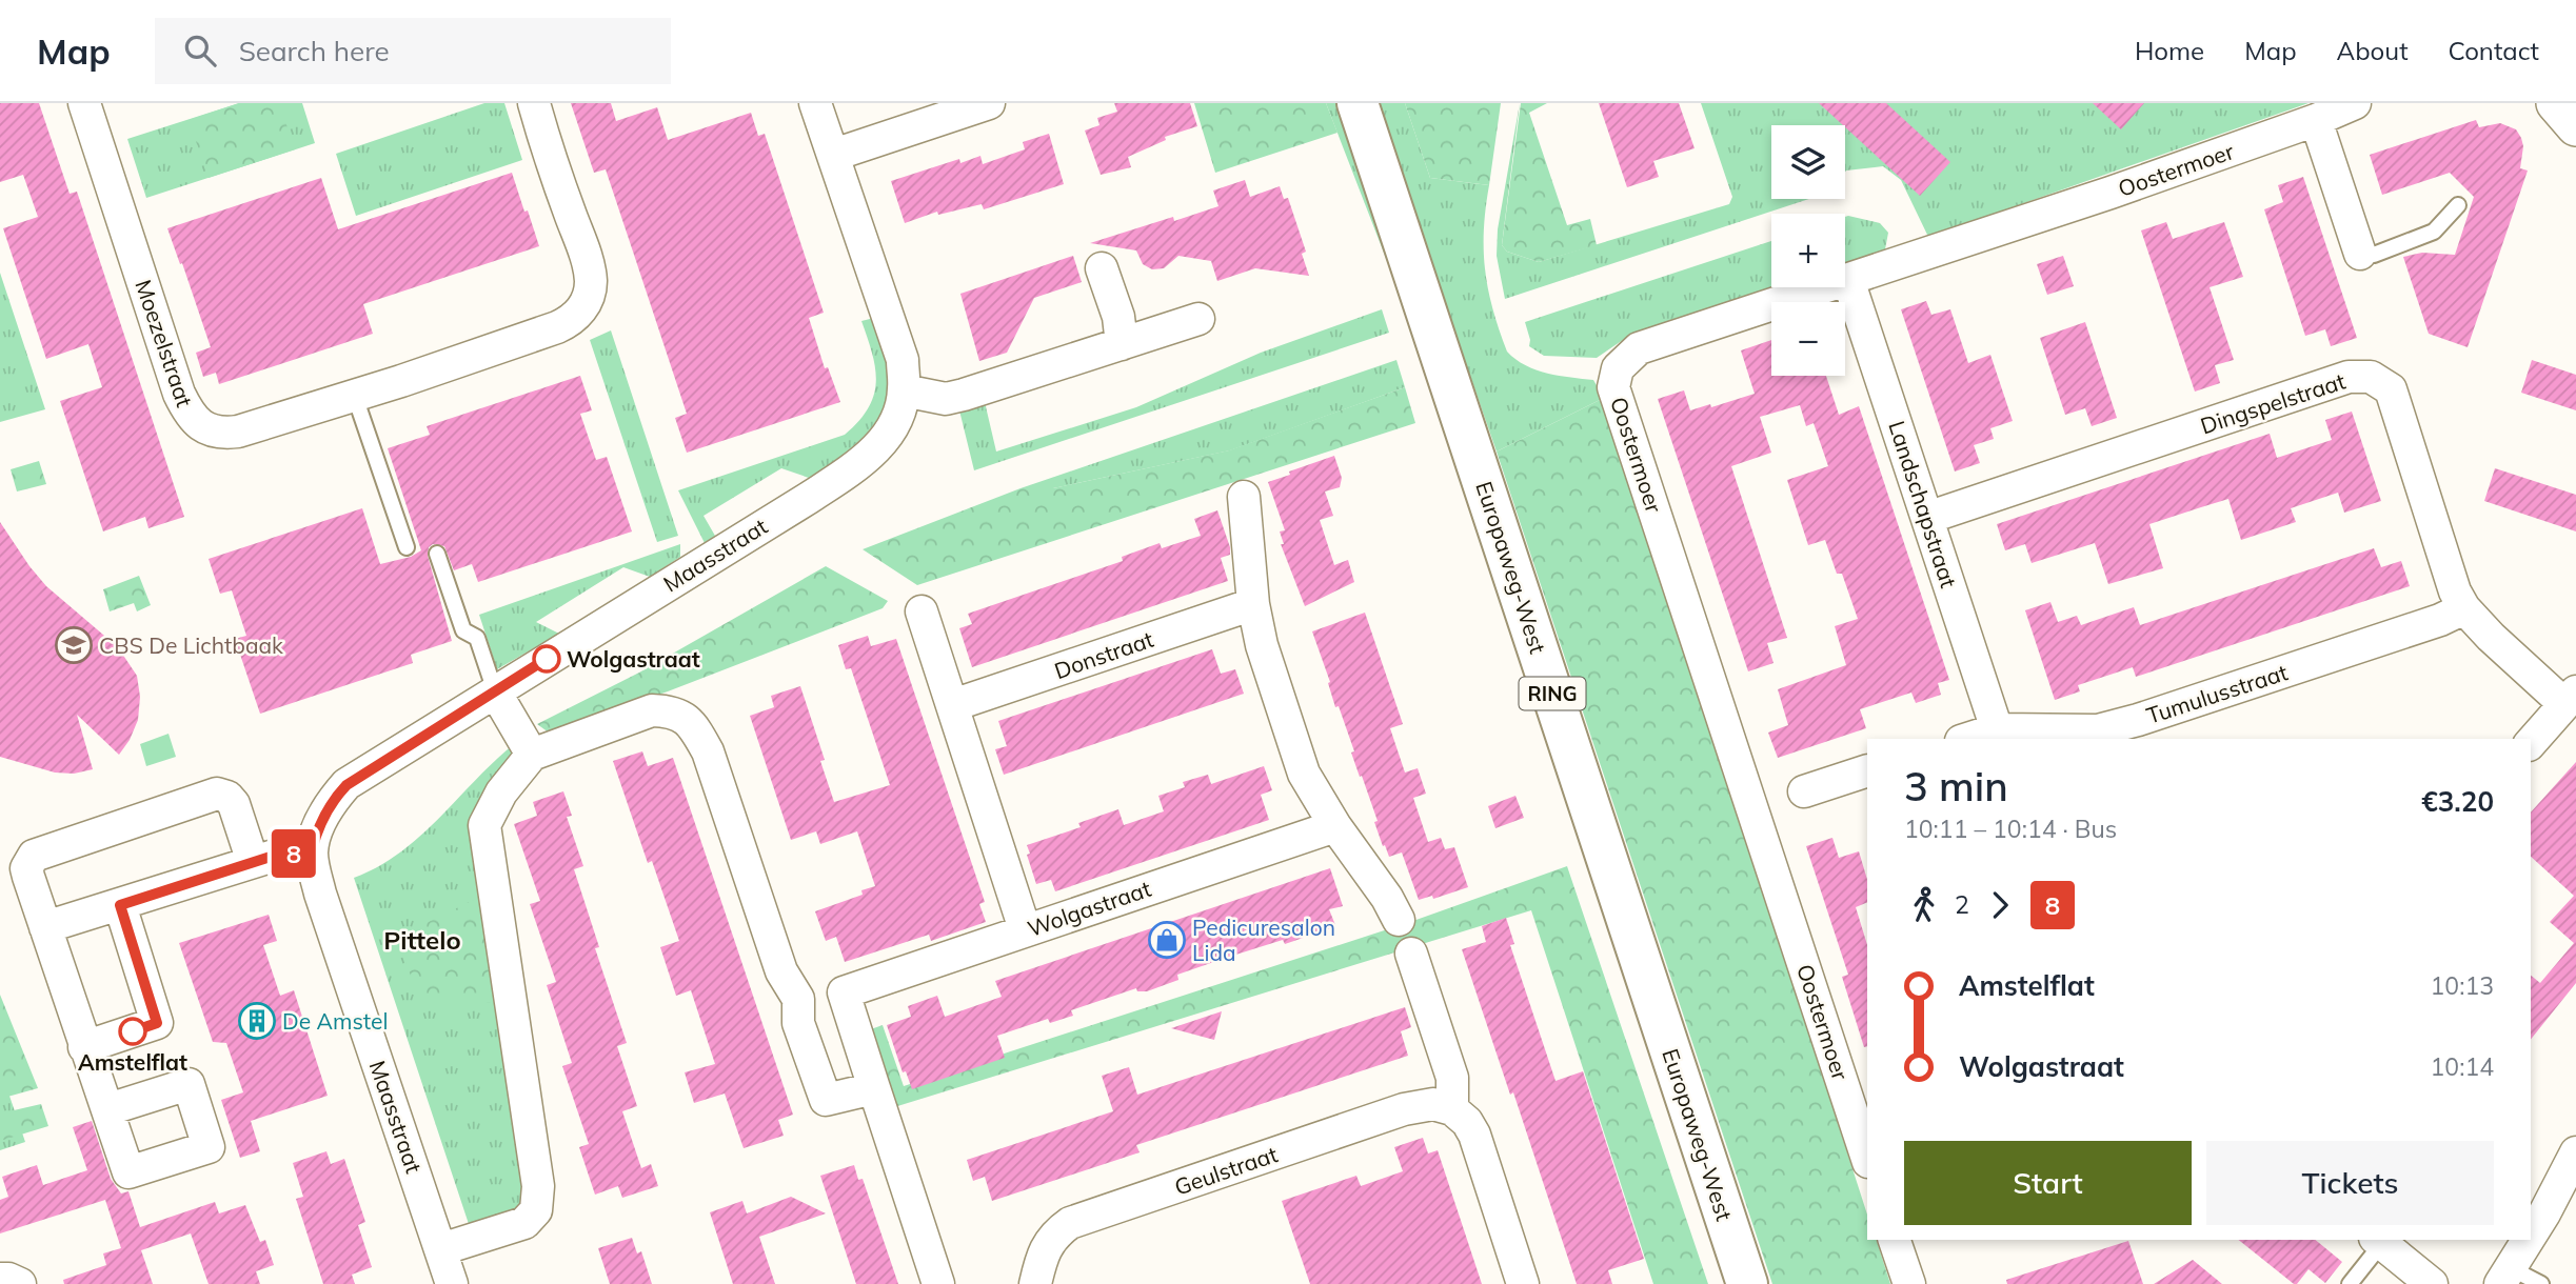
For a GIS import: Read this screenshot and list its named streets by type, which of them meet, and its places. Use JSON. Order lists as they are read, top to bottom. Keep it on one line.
{"streets":{"main road":["Europaweg-West","RING"],"street":["Oostermoer","Moezelstraat","Dingspelstraat","Landschapstraat","Maasstraat","Donstraat","Tumulusstraat","Wolgastraat","Geulstraat"]},"crossings":[["Oostermoer","Landschapstraat"],["Dingspelstraat","Landschapstraat"],["Dingspelstraat","Tumulusstraat"],["Landschapstraat","Tumulusstraat"]],"districts":["Pittelo"],"places":{"school or university":["CBS De Lichtbaak"],"other":["Wolgastraat","Amstelflat"],"shop":["Pedicuresalon Lida"],"building":["De Amstel"]},"lines":["bus line 8"],"page":{"header":"Map","search":"Search here","nav":["Home","Map","About","Contact"],"on_map":"8","map_buttons":["+","−"],"heading":["3 min","10:11 – 10:14 · Bus","€3.20"],"legs":["2","8"],"list":[{"name":"Amstelflat","value":"10:13"},{"name":"Wolgastraat","value":"10:14"}],"buttons":["Start","Tickets"]}}
